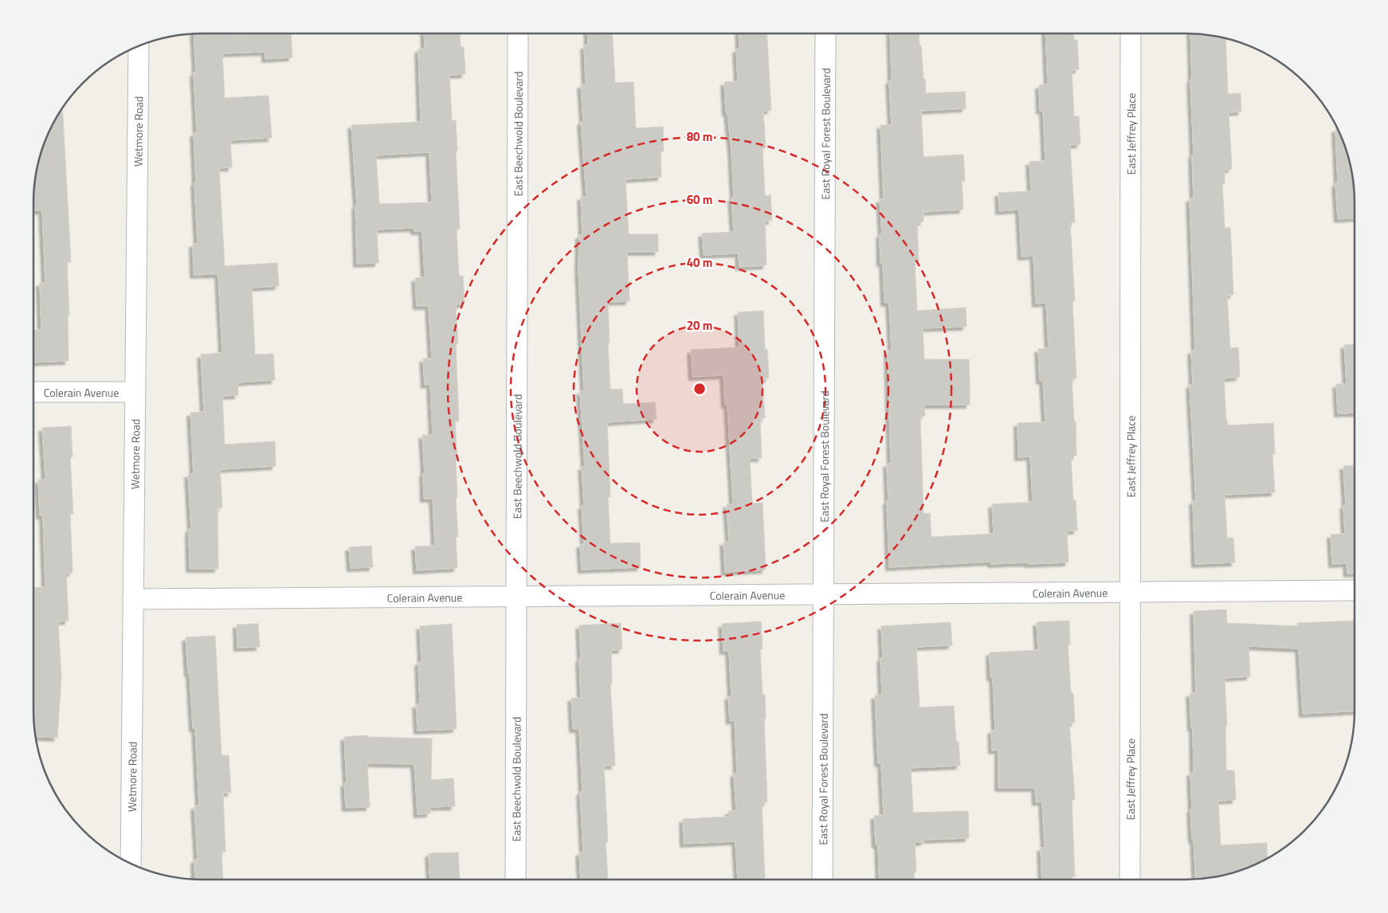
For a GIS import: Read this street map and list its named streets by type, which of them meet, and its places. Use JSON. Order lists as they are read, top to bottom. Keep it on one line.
{"streets":{"street":["Wetmore Road","East Beechwold Boulevard","East Royal Forest Boulevard","East Jeffrey Place","Colerain Avenue"]},"crossings":[["Wetmore Road","Colerain Avenue"],["East Beechwold Boulevard","Colerain Avenue"],["East Royal Forest Boulevard","Colerain Avenue"],["East Jeffrey Place","Colerain Avenue"]],"rings":["80 m","60 m","40 m","20 m"]}
